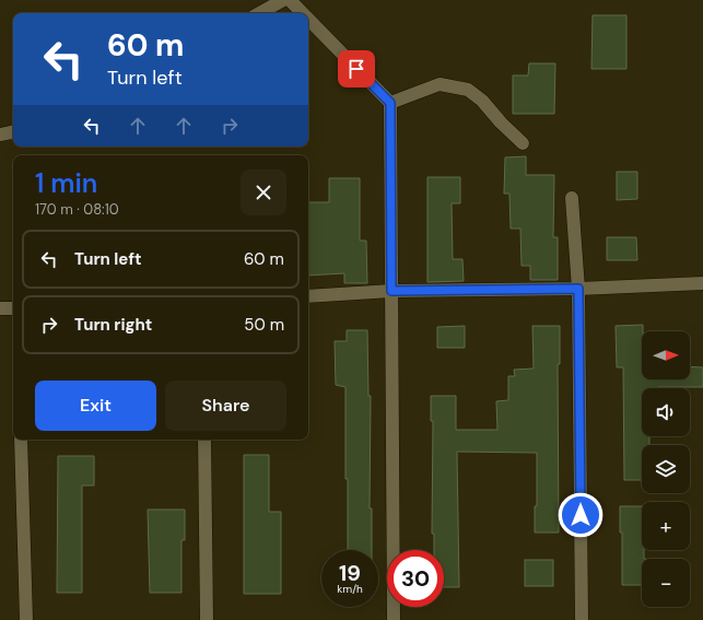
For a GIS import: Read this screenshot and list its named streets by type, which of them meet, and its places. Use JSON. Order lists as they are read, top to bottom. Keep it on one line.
{"north":"right","page":{"turn":["60 m","Turn left"],"heading":["1 min","170 m · 08:10"],"list":[{"name":"Turn left","value":"60 m"},{"name":"Turn right","value":"50 m"}],"map_buttons":["+","−"],"buttons":["Exit","Share"],"speed":"19 km/h","limit":"30"}}
